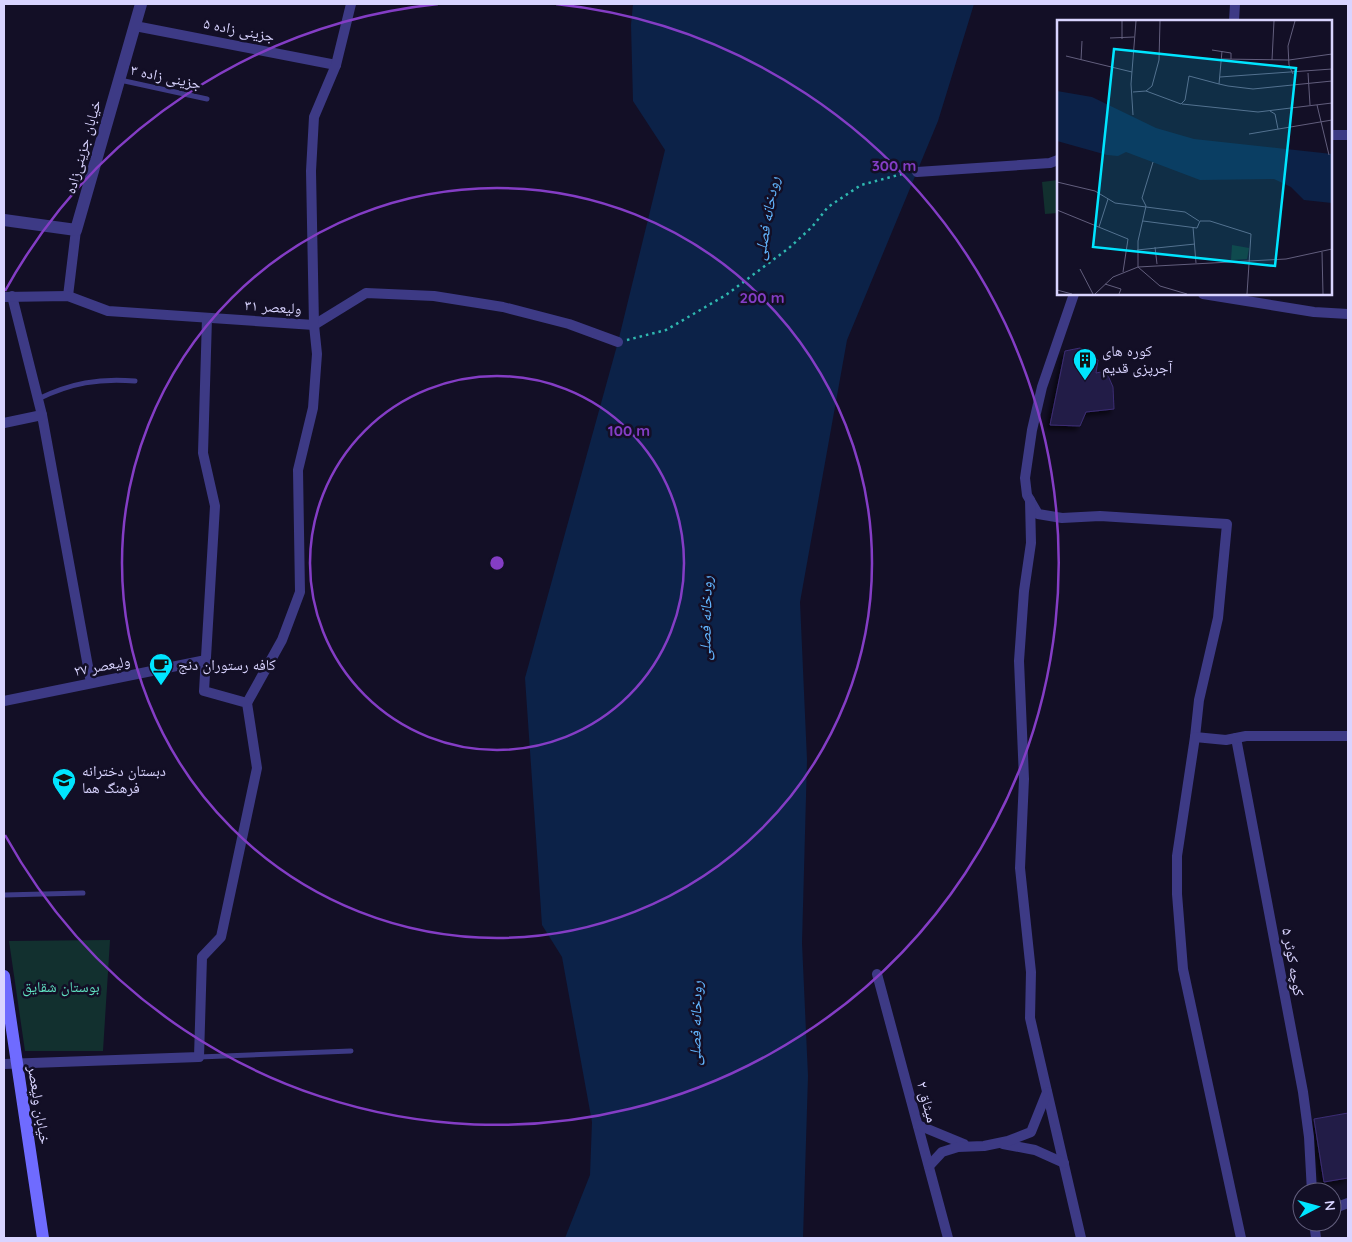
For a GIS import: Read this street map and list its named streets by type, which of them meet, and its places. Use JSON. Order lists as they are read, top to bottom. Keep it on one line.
{"streets":{"main road":["خیابان ولیعصر"],"street":["جزینی زاده ۵","خیابان جزینی‌زاده","ولیعصر ۳۱","ولیعصر ۲۷","کوچه کوثر ۵","میثاق ۲"],"lane":["جزینی زاده ۳"]},"crossings":[["جزینی زاده ۵","خیابان جزینی‌زاده"],["جزینی زاده ۳","خیابان جزینی‌زاده"]],"water":["رودخانه فصلی"],"parks":["بوستان شقایق"],"places":{"building":["کوره های آجرپزی قدیم"],"cafe":["کافه رستوران دنج"],"school or university":["دبستان دخترانه فرهنگ هما"]},"north":"right","rings":["300 m","200 m","100 m"]}
